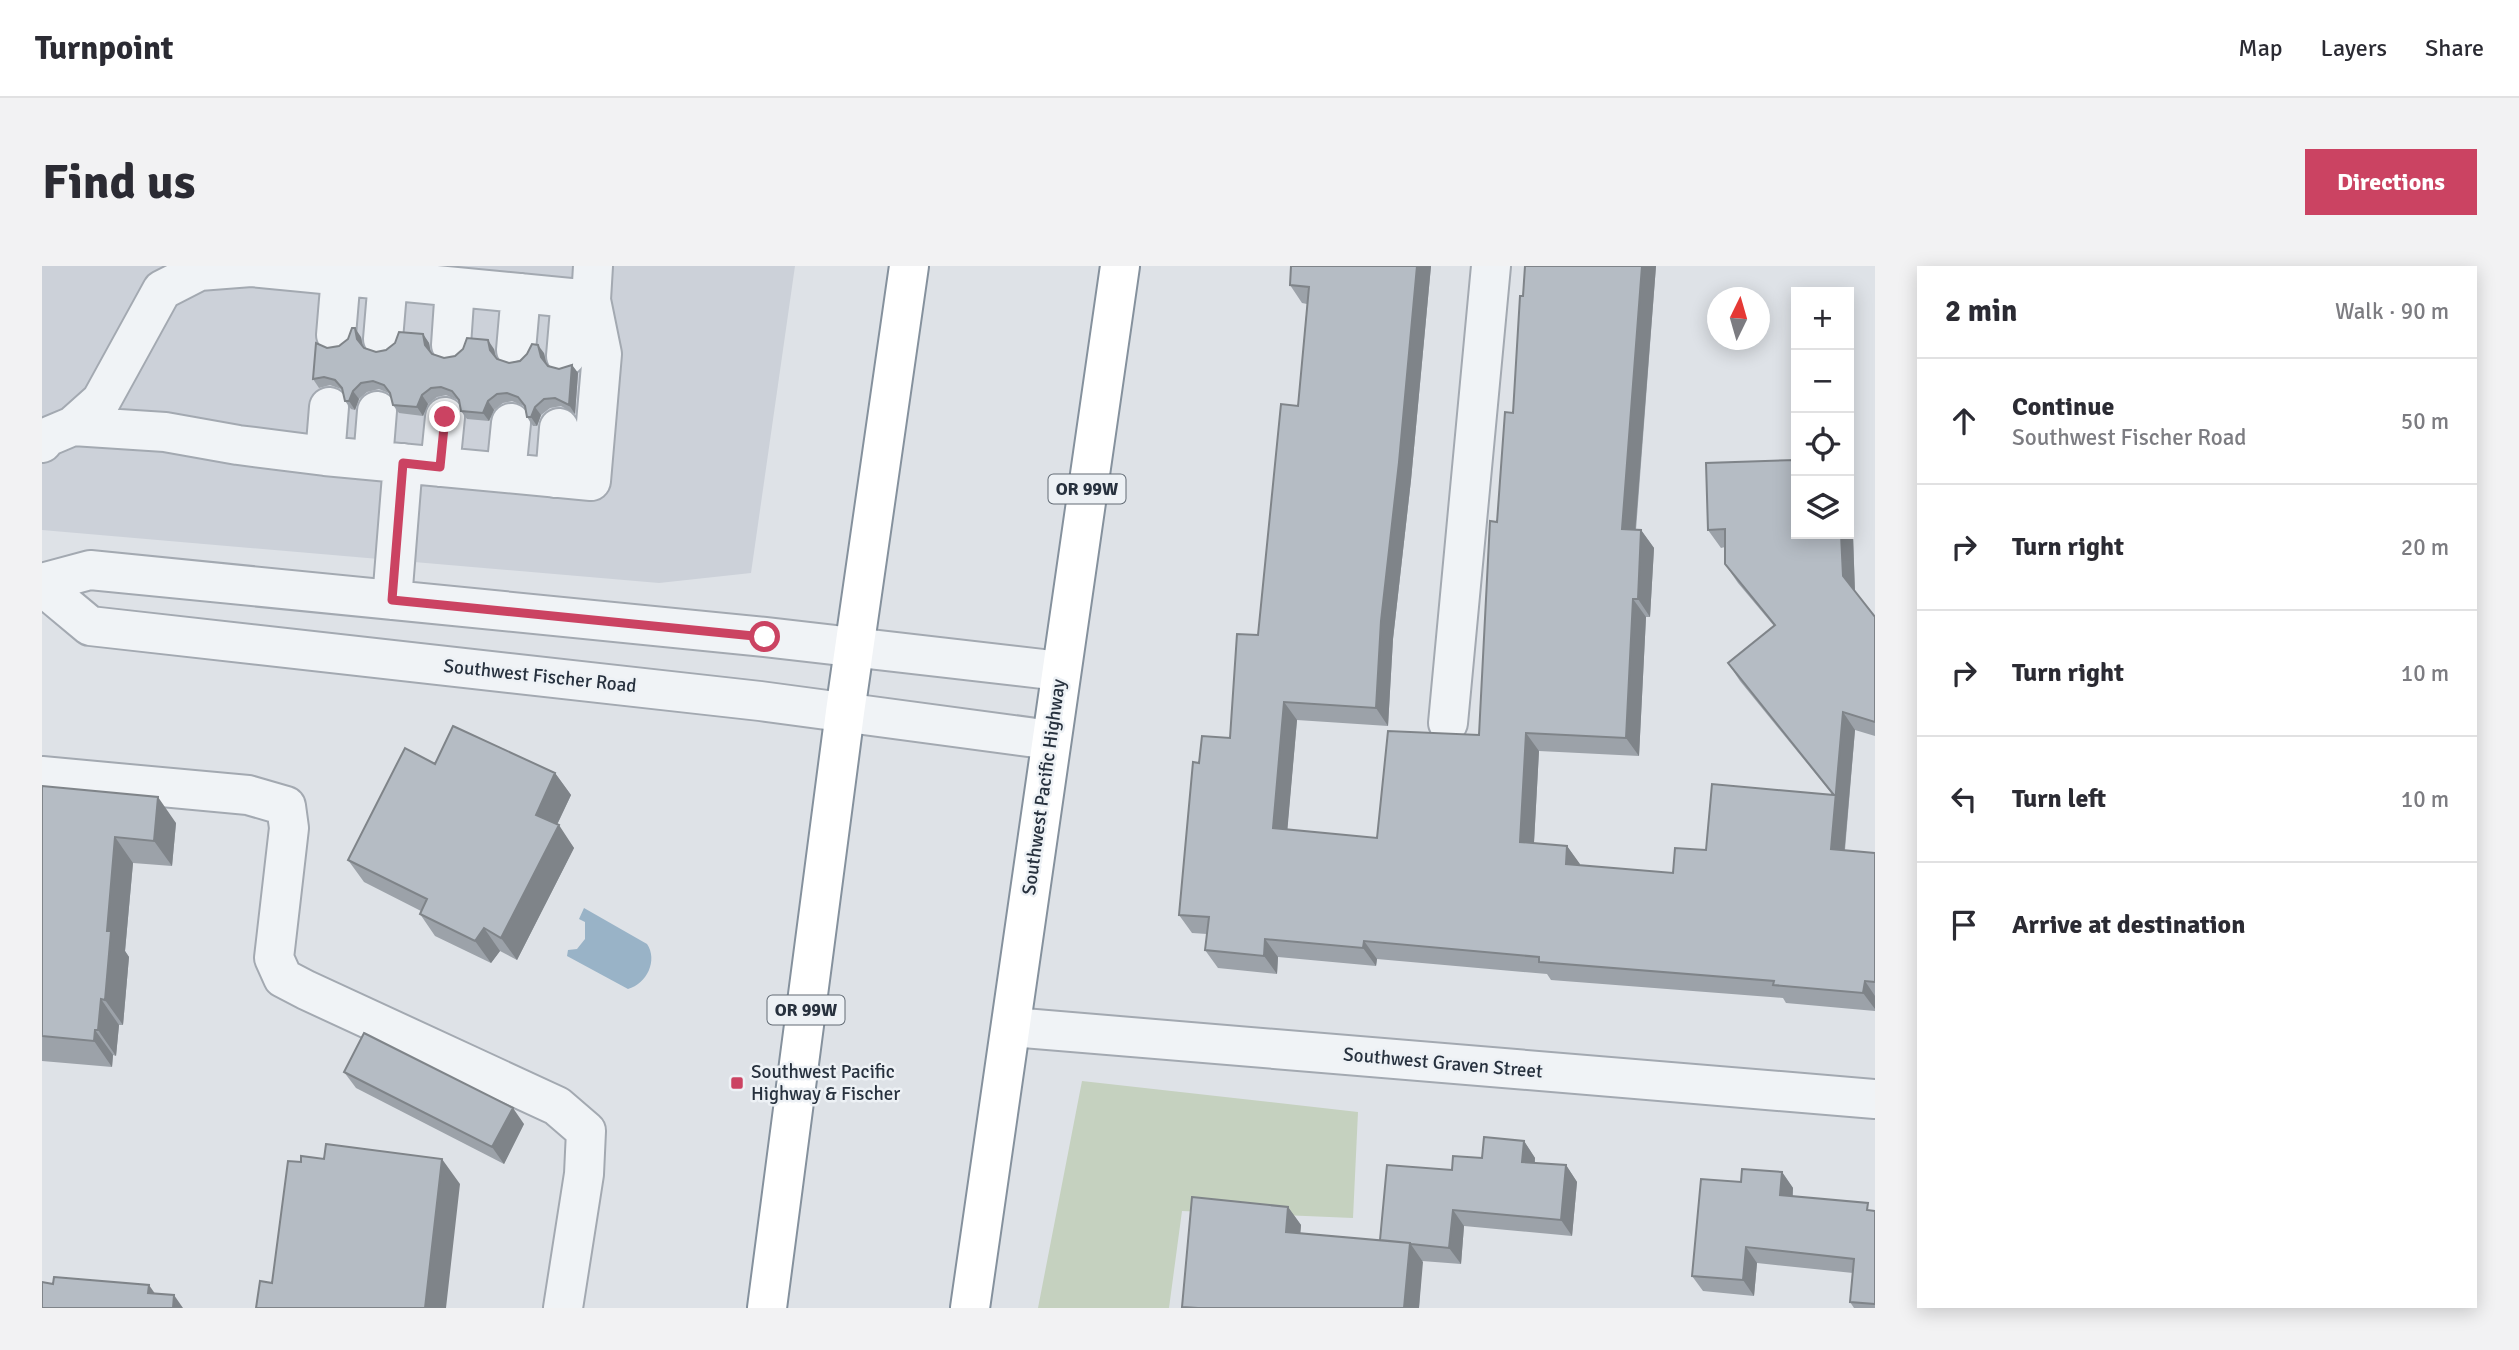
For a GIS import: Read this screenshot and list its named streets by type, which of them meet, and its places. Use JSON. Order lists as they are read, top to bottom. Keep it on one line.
{"streets":{"highway":["OR 99W","Southwest Pacific Highway"],"street":["Southwest Fischer Road","Southwest Graven Street"]},"crossings":[["OR 99W","Southwest Fischer Road"],["Southwest Fischer Road","Southwest Pacific Highway"],["Southwest Pacific Highway","Southwest Graven Street"]],"places":{"transit":["Southwest Pacific Highway & Fischer"]},"north":"top","page":{"header":"Turnpoint","nav":["Map","Layers","Share"],"buttons":"Directions","title":"Find us","heading":["2 min","Walk · 90 m"],"map_buttons":["+","−"],"list":[["Continue","Southwest Fischer Road","50 m"],["Turn right","20 m"],["Turn right","10 m"],["Turn left","10 m"],"Arrive at destination"]}}
